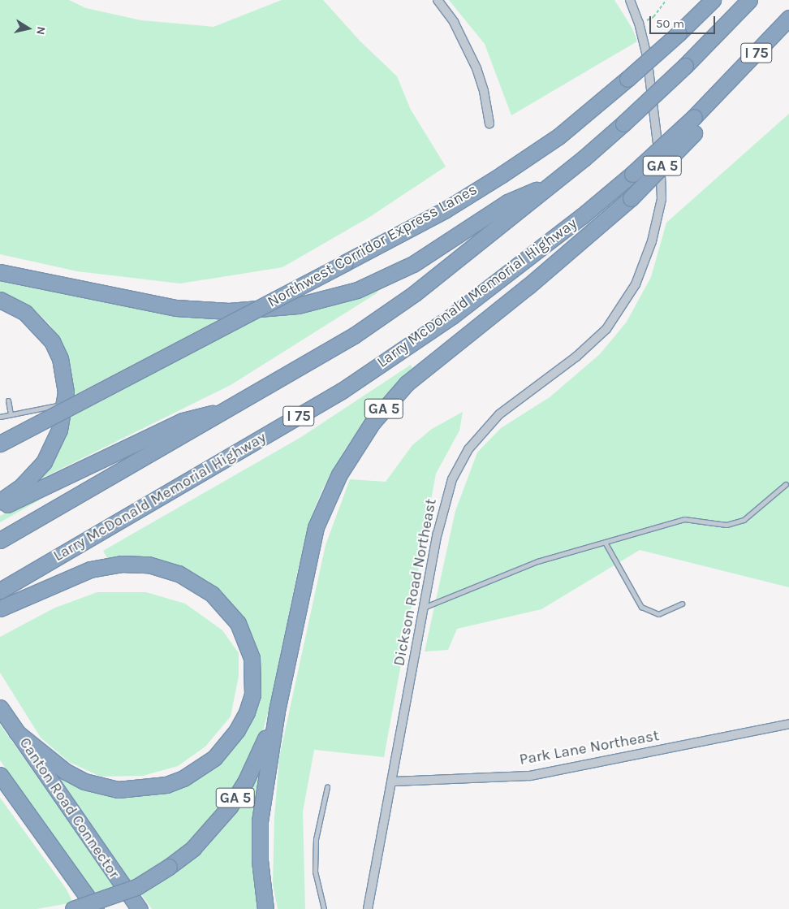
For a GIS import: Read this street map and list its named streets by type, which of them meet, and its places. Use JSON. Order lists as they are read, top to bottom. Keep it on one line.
{"streets":{"highway":["I 75","GA 5","Northwest Corridor Express Lanes","Larry McDonald Memorial Highway","Canton Road Connector"],"street":["Dickson Road Northeast","Park Lane Northeast"]},"crossings":[["GA 5","Larry McDonald Memorial Highway"],["Dickson Road Northeast","Park Lane Northeast"]],"scale_bar":"50 m","north":"right"}
